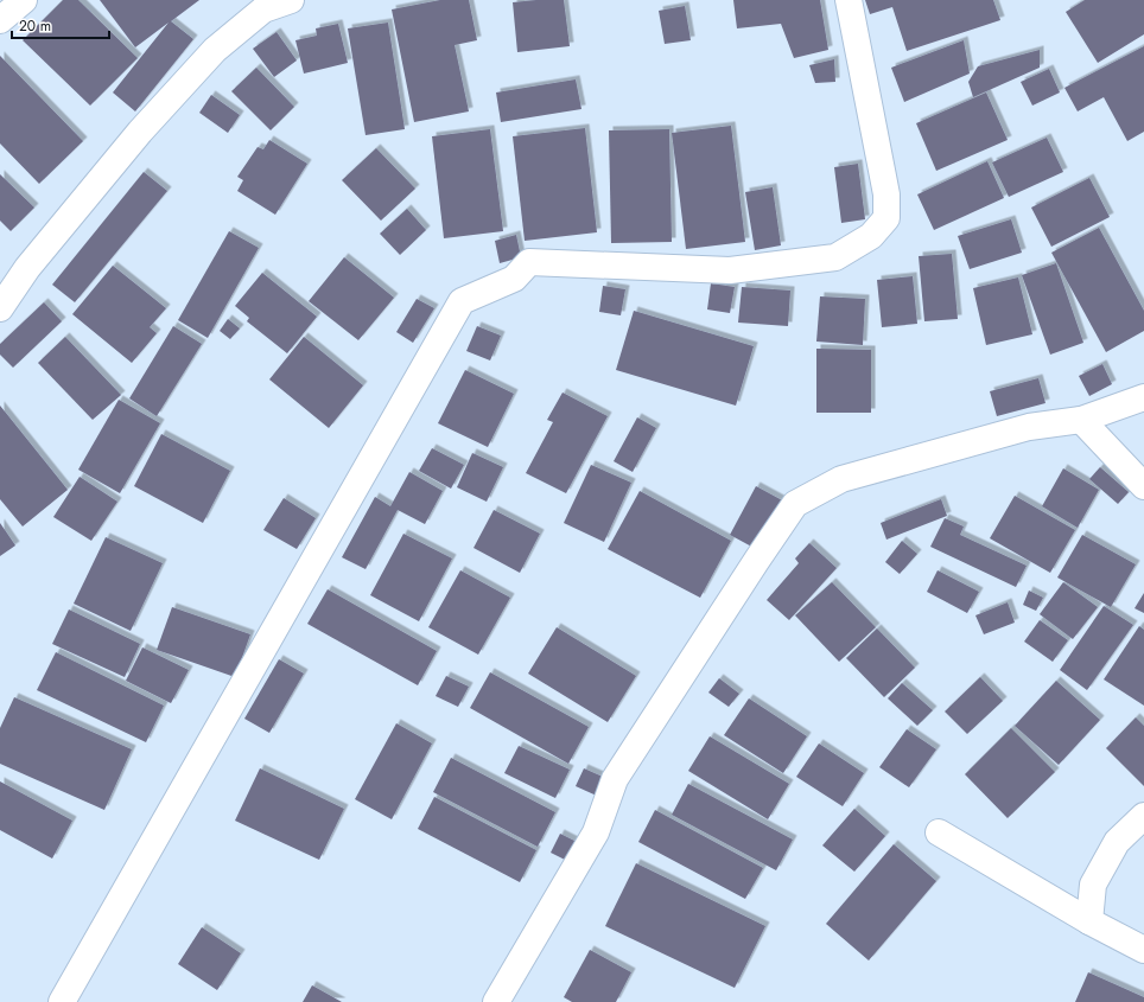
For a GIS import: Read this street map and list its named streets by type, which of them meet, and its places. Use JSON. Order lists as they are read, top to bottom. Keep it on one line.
{"scale_bar":"20 m"}
